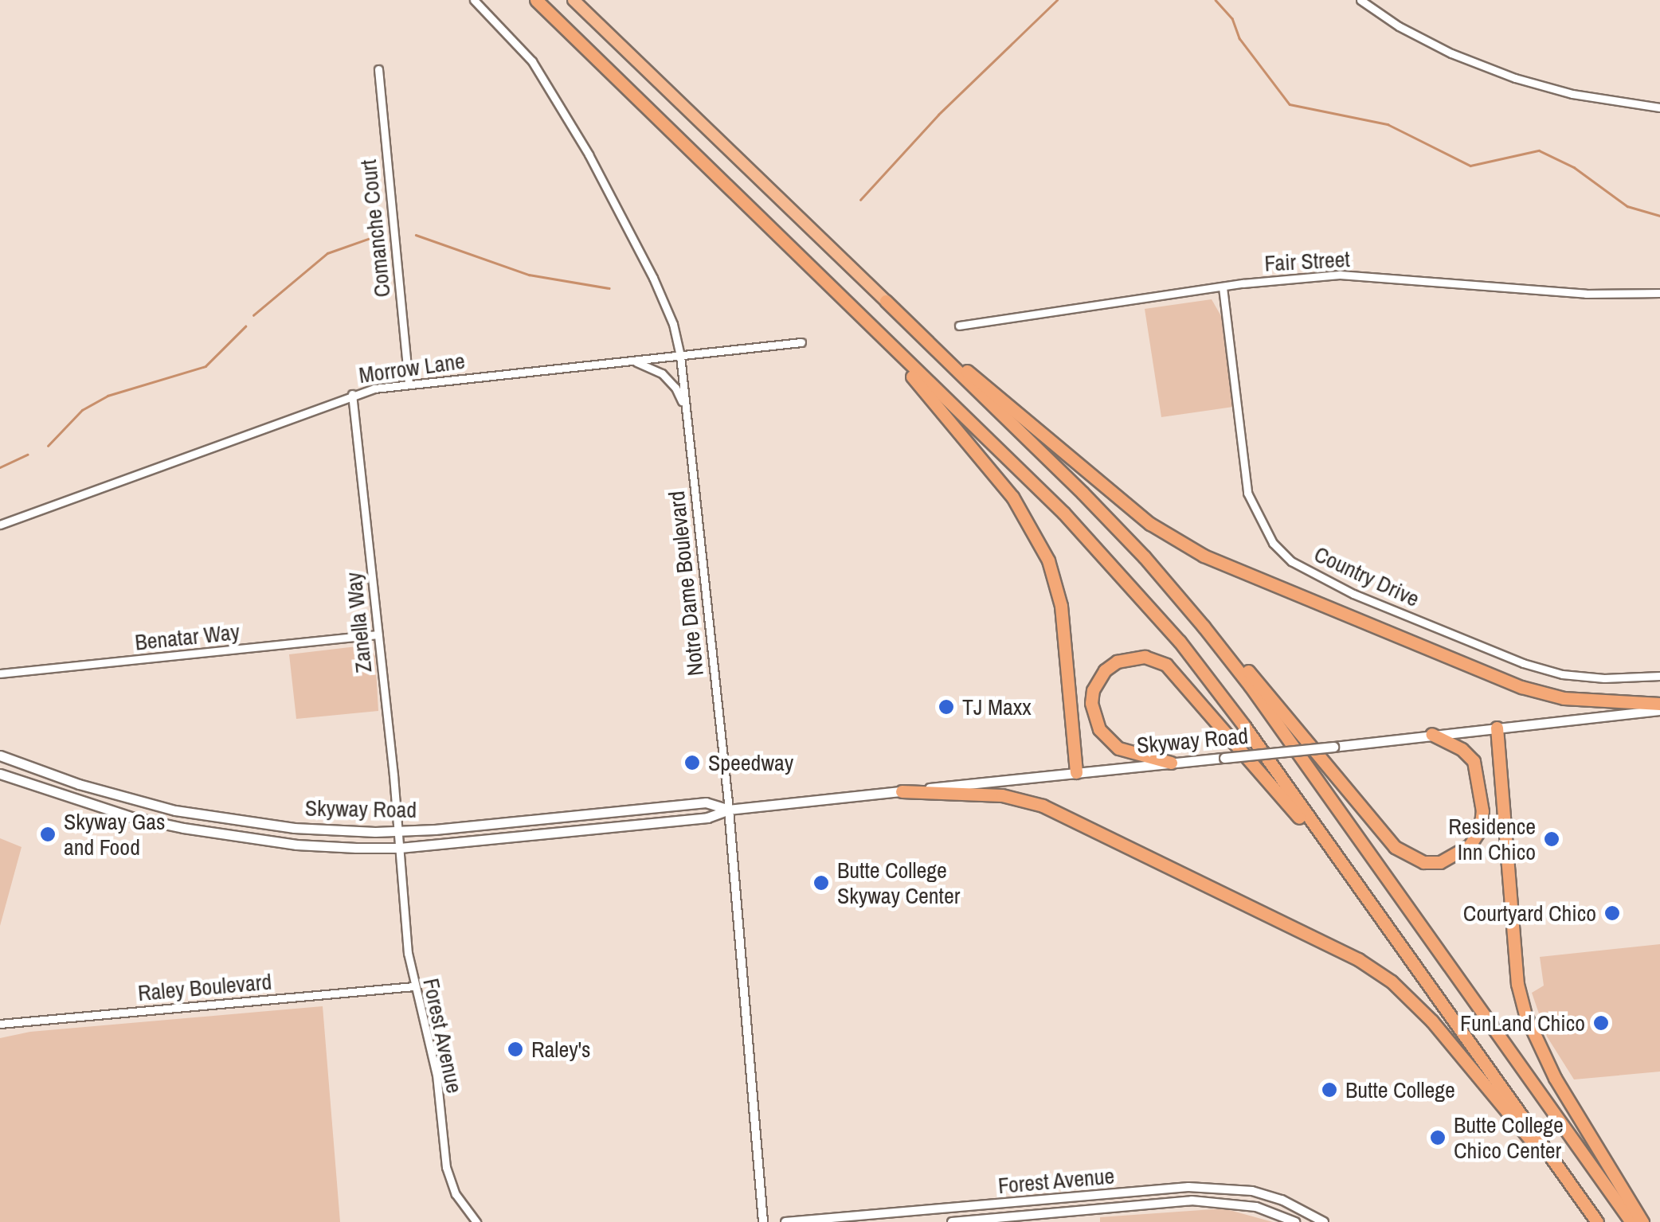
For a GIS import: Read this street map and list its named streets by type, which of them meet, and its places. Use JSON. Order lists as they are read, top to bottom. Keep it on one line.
{"streets":{"main road":["Skyway Road"],"street":["Comanche Court","Fair Street","Morrow Lane","Country Drive","Notre Dame Boulevard","Zanella Way","Benatar Way","Raley Boulevard","Forest Avenue"]},"crossings":[["Comanche Court","Morrow Lane"],["Fair Street","Country Drive"],["Morrow Lane","Notre Dame Boulevard"],["Morrow Lane","Zanella Way"],["Notre Dame Boulevard","Skyway Road"],["Zanella Way","Benatar Way"],["Zanella Way","Skyway Road"],["Zanella Way","Forest Avenue"],["Skyway Road","Forest Avenue"],["Raley Boulevard","Forest Avenue"]],"places":["TJ Maxx","Speedway","Skyway Gas and Food","Residence Inn Chico","Butte College Skyway Center","Courtyard Chico","FunLand Chico","Raley's","Butte College","Butte College Chico Center"]}
